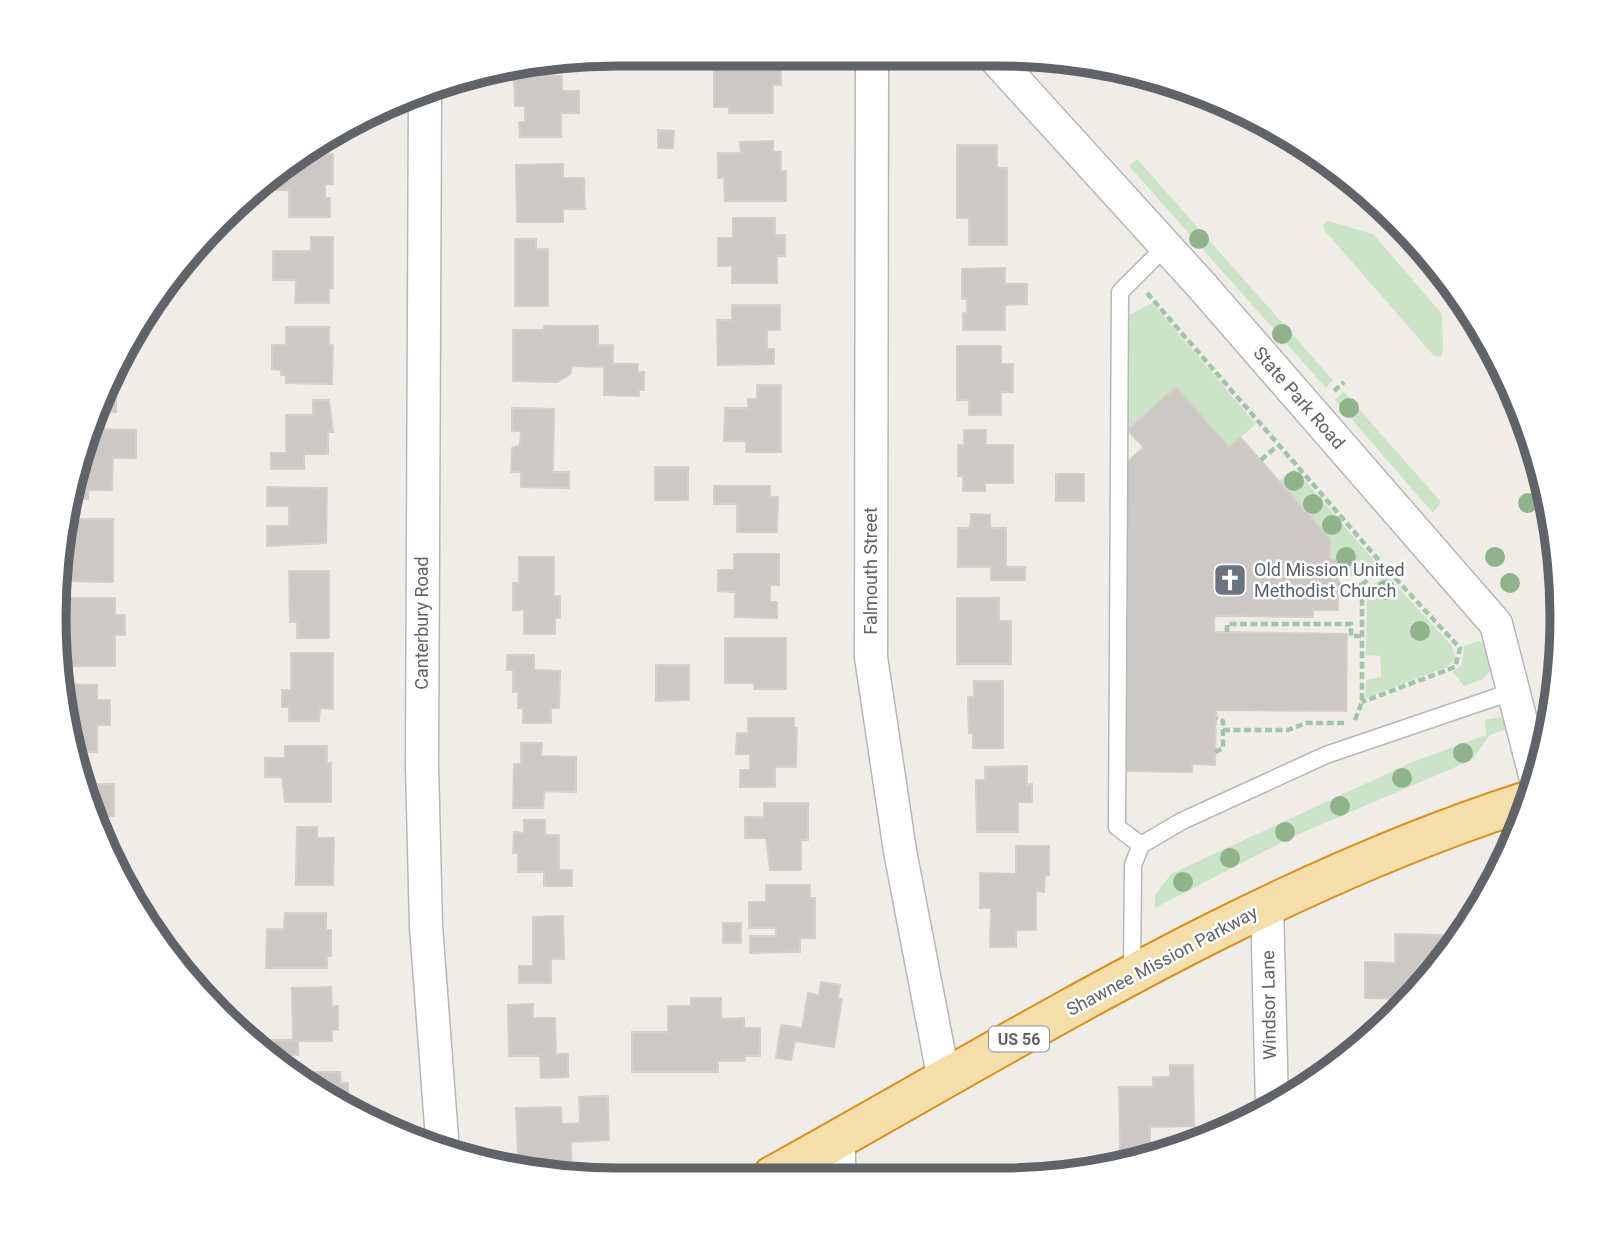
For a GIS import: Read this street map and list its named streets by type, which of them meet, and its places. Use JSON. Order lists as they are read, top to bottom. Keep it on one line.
{"streets":{"highway":["Shawnee Mission Parkway","US 56"],"street":["State Park Road","Falmouth Street","Canterbury Road","Windsor Lane"]},"crossings":[["Falmouth Street","Shawnee Mission Parkway"],["Shawnee Mission Parkway","Windsor Lane"]],"places":{"church":["Old Mission United Methodist Church"]}}
